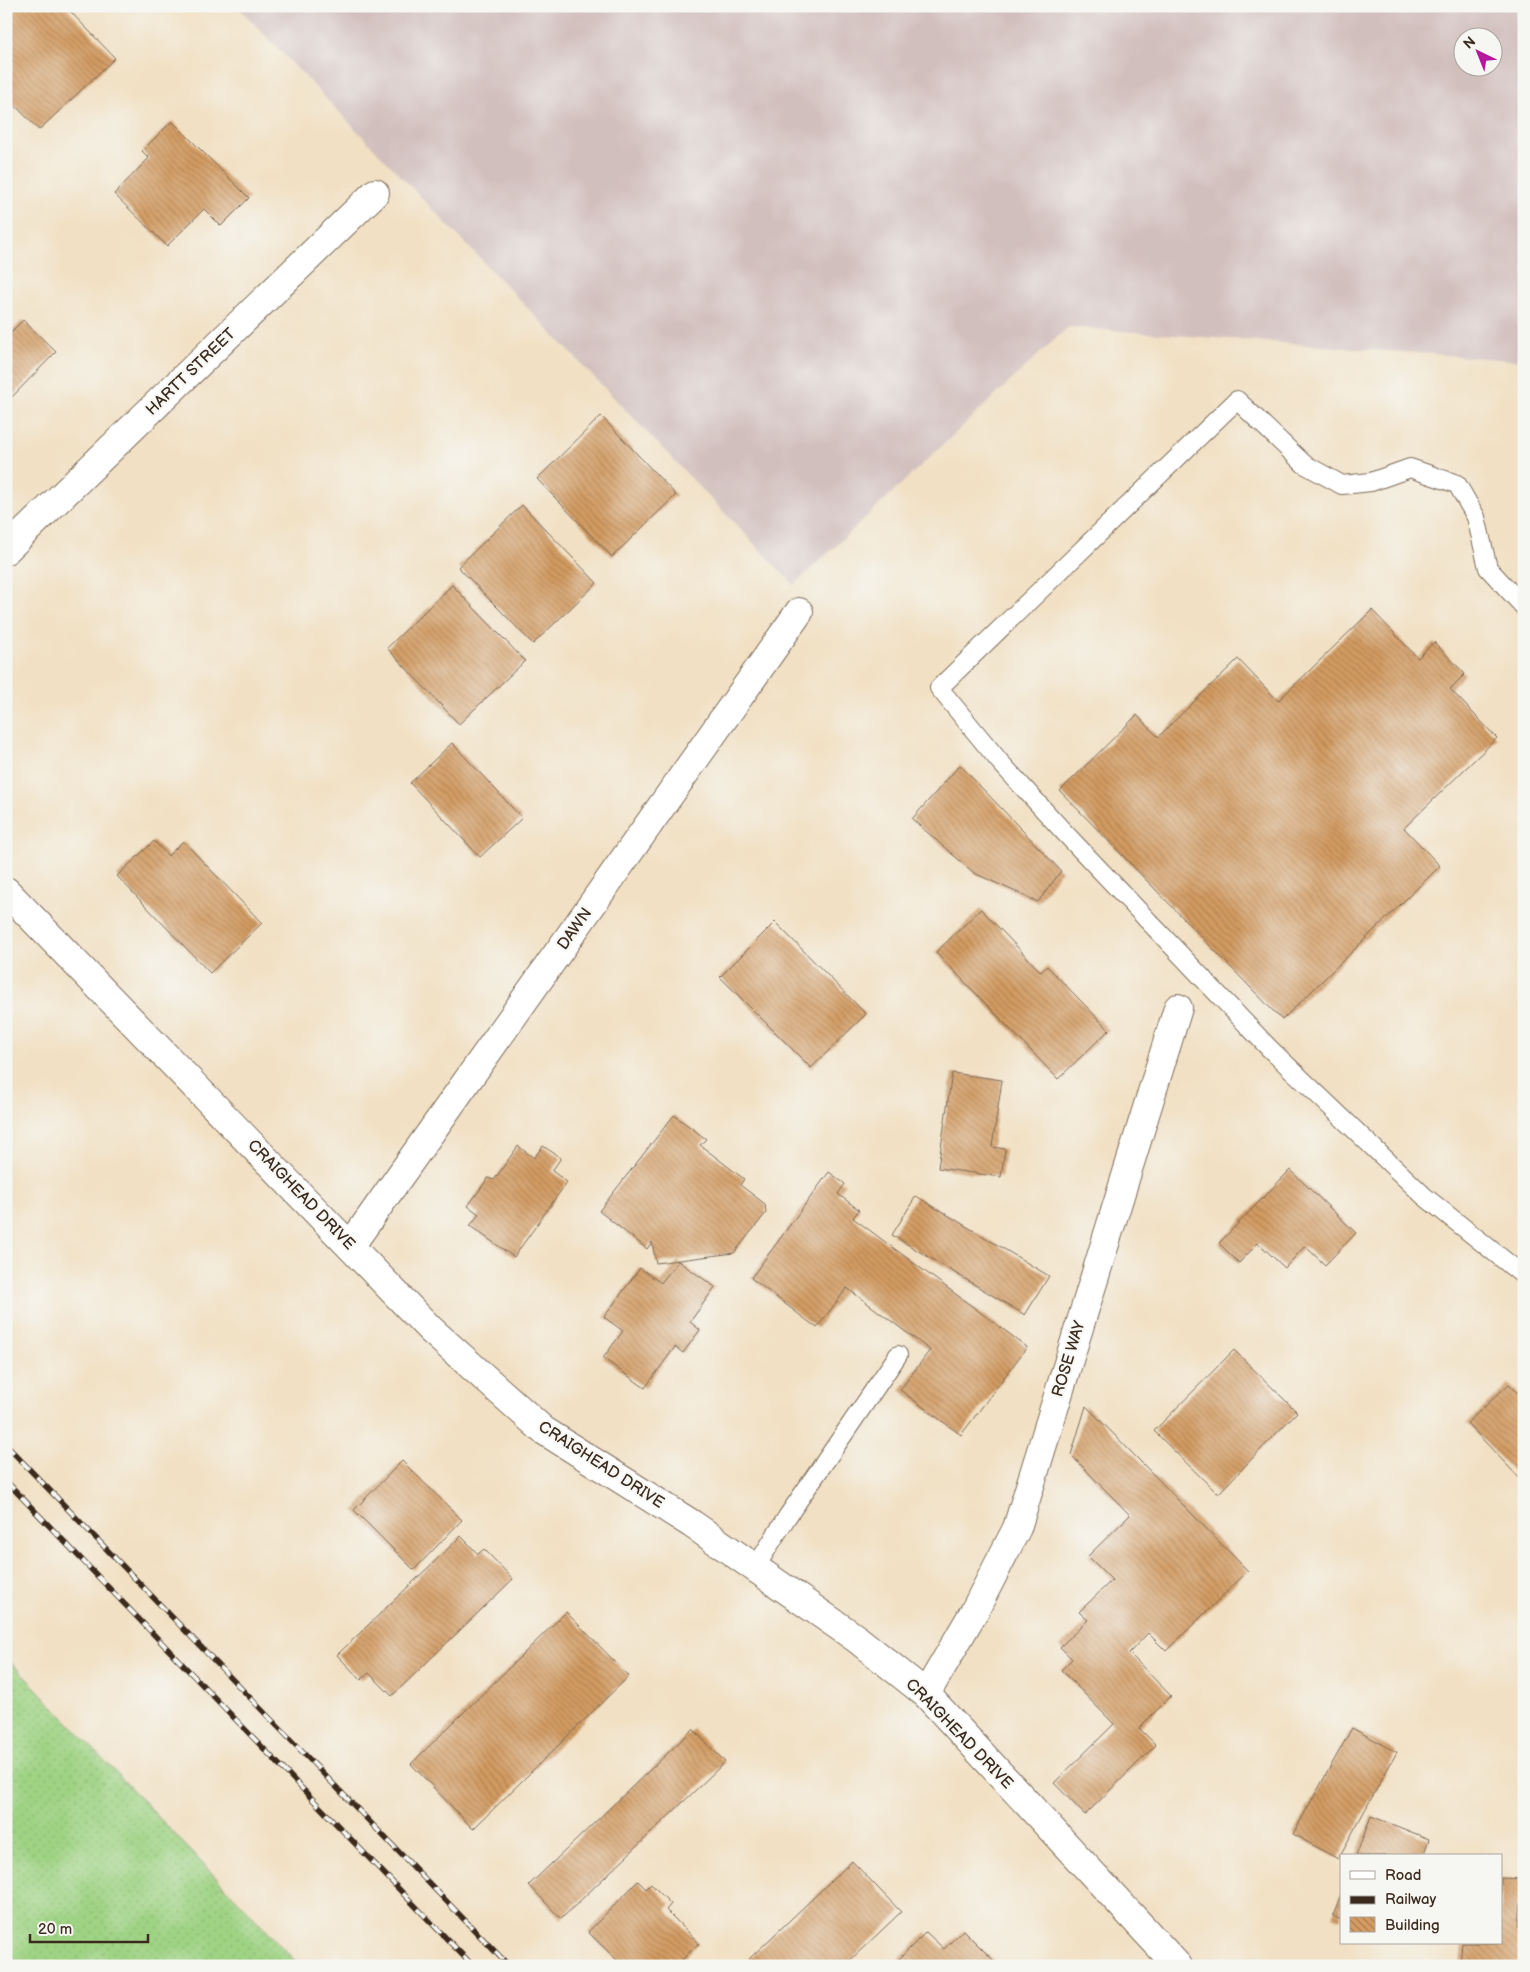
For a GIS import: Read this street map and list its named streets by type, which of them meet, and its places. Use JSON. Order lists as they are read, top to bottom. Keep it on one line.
{"streets":{"street":["HARTT STREET","DAWN","CRAIGHEAD DRIVE","ROSE WAY"]},"crossings":[["DAWN","CRAIGHEAD DRIVE"],["CRAIGHEAD DRIVE","ROSE WAY"]],"legend":["Road","Railway","Building"],"scale_bar":"20 m","north":"top left"}
